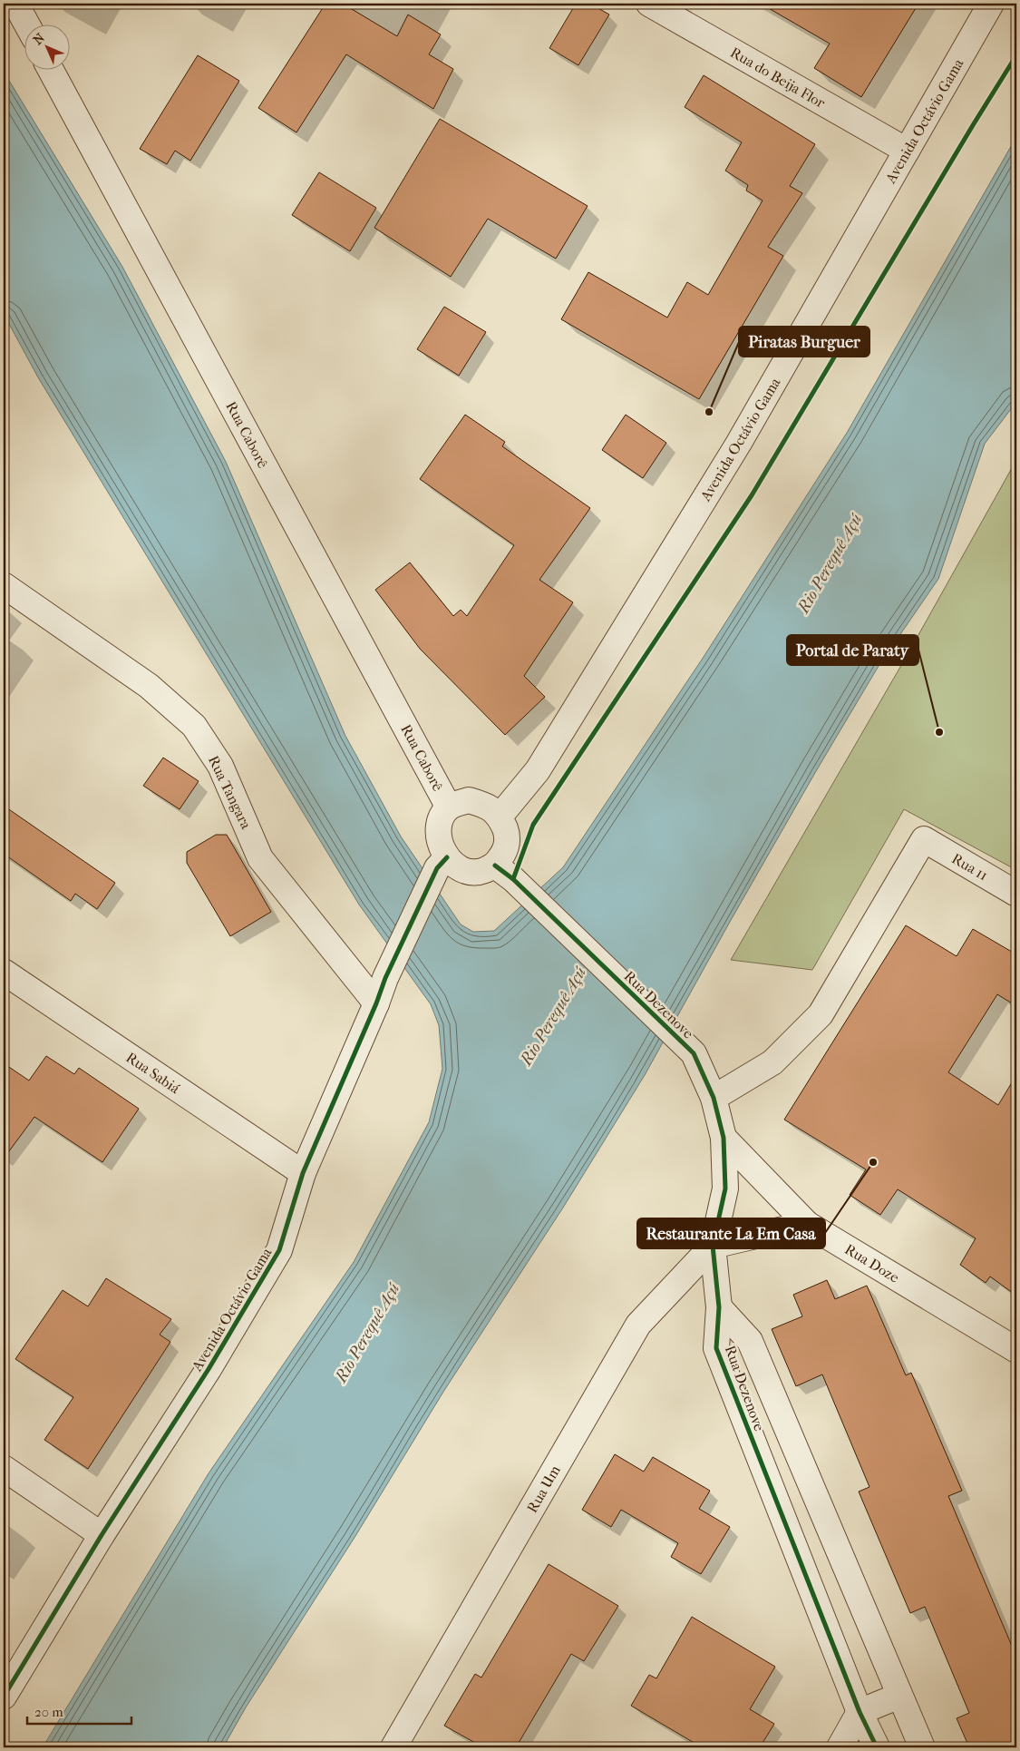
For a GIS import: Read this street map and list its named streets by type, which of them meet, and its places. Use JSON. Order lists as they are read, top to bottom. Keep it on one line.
{"streets":{"street":["Rua do Beija Flor","Avenida Octávio Gama","Rua Caborê","Rua Tangara","Rua 11","Rua Dezenove","Rua Sabiá","Rua Doze","Rua Um"]},"crossings":[["Rua do Beija Flor","Avenida Octávio Gama"],["Avenida Octávio Gama","Rua Caborê"],["Avenida Octávio Gama","Rua Tangara"],["Avenida Octávio Gama","Rua Dezenove"],["Avenida Octávio Gama","Rua Sabiá"],["Rua Caborê","Rua Dezenove"],["Rua 11","Rua Dezenove"],["Rua Dezenove","Rua Doze"],["Rua Dezenove","Rua Um"]],"water":["Rio Perequê Açú"],"places":["Piratas Burguer","Portal de Paraty","Restaurante La Em Casa"],"scale_bar":"20 m","north":"top left"}
